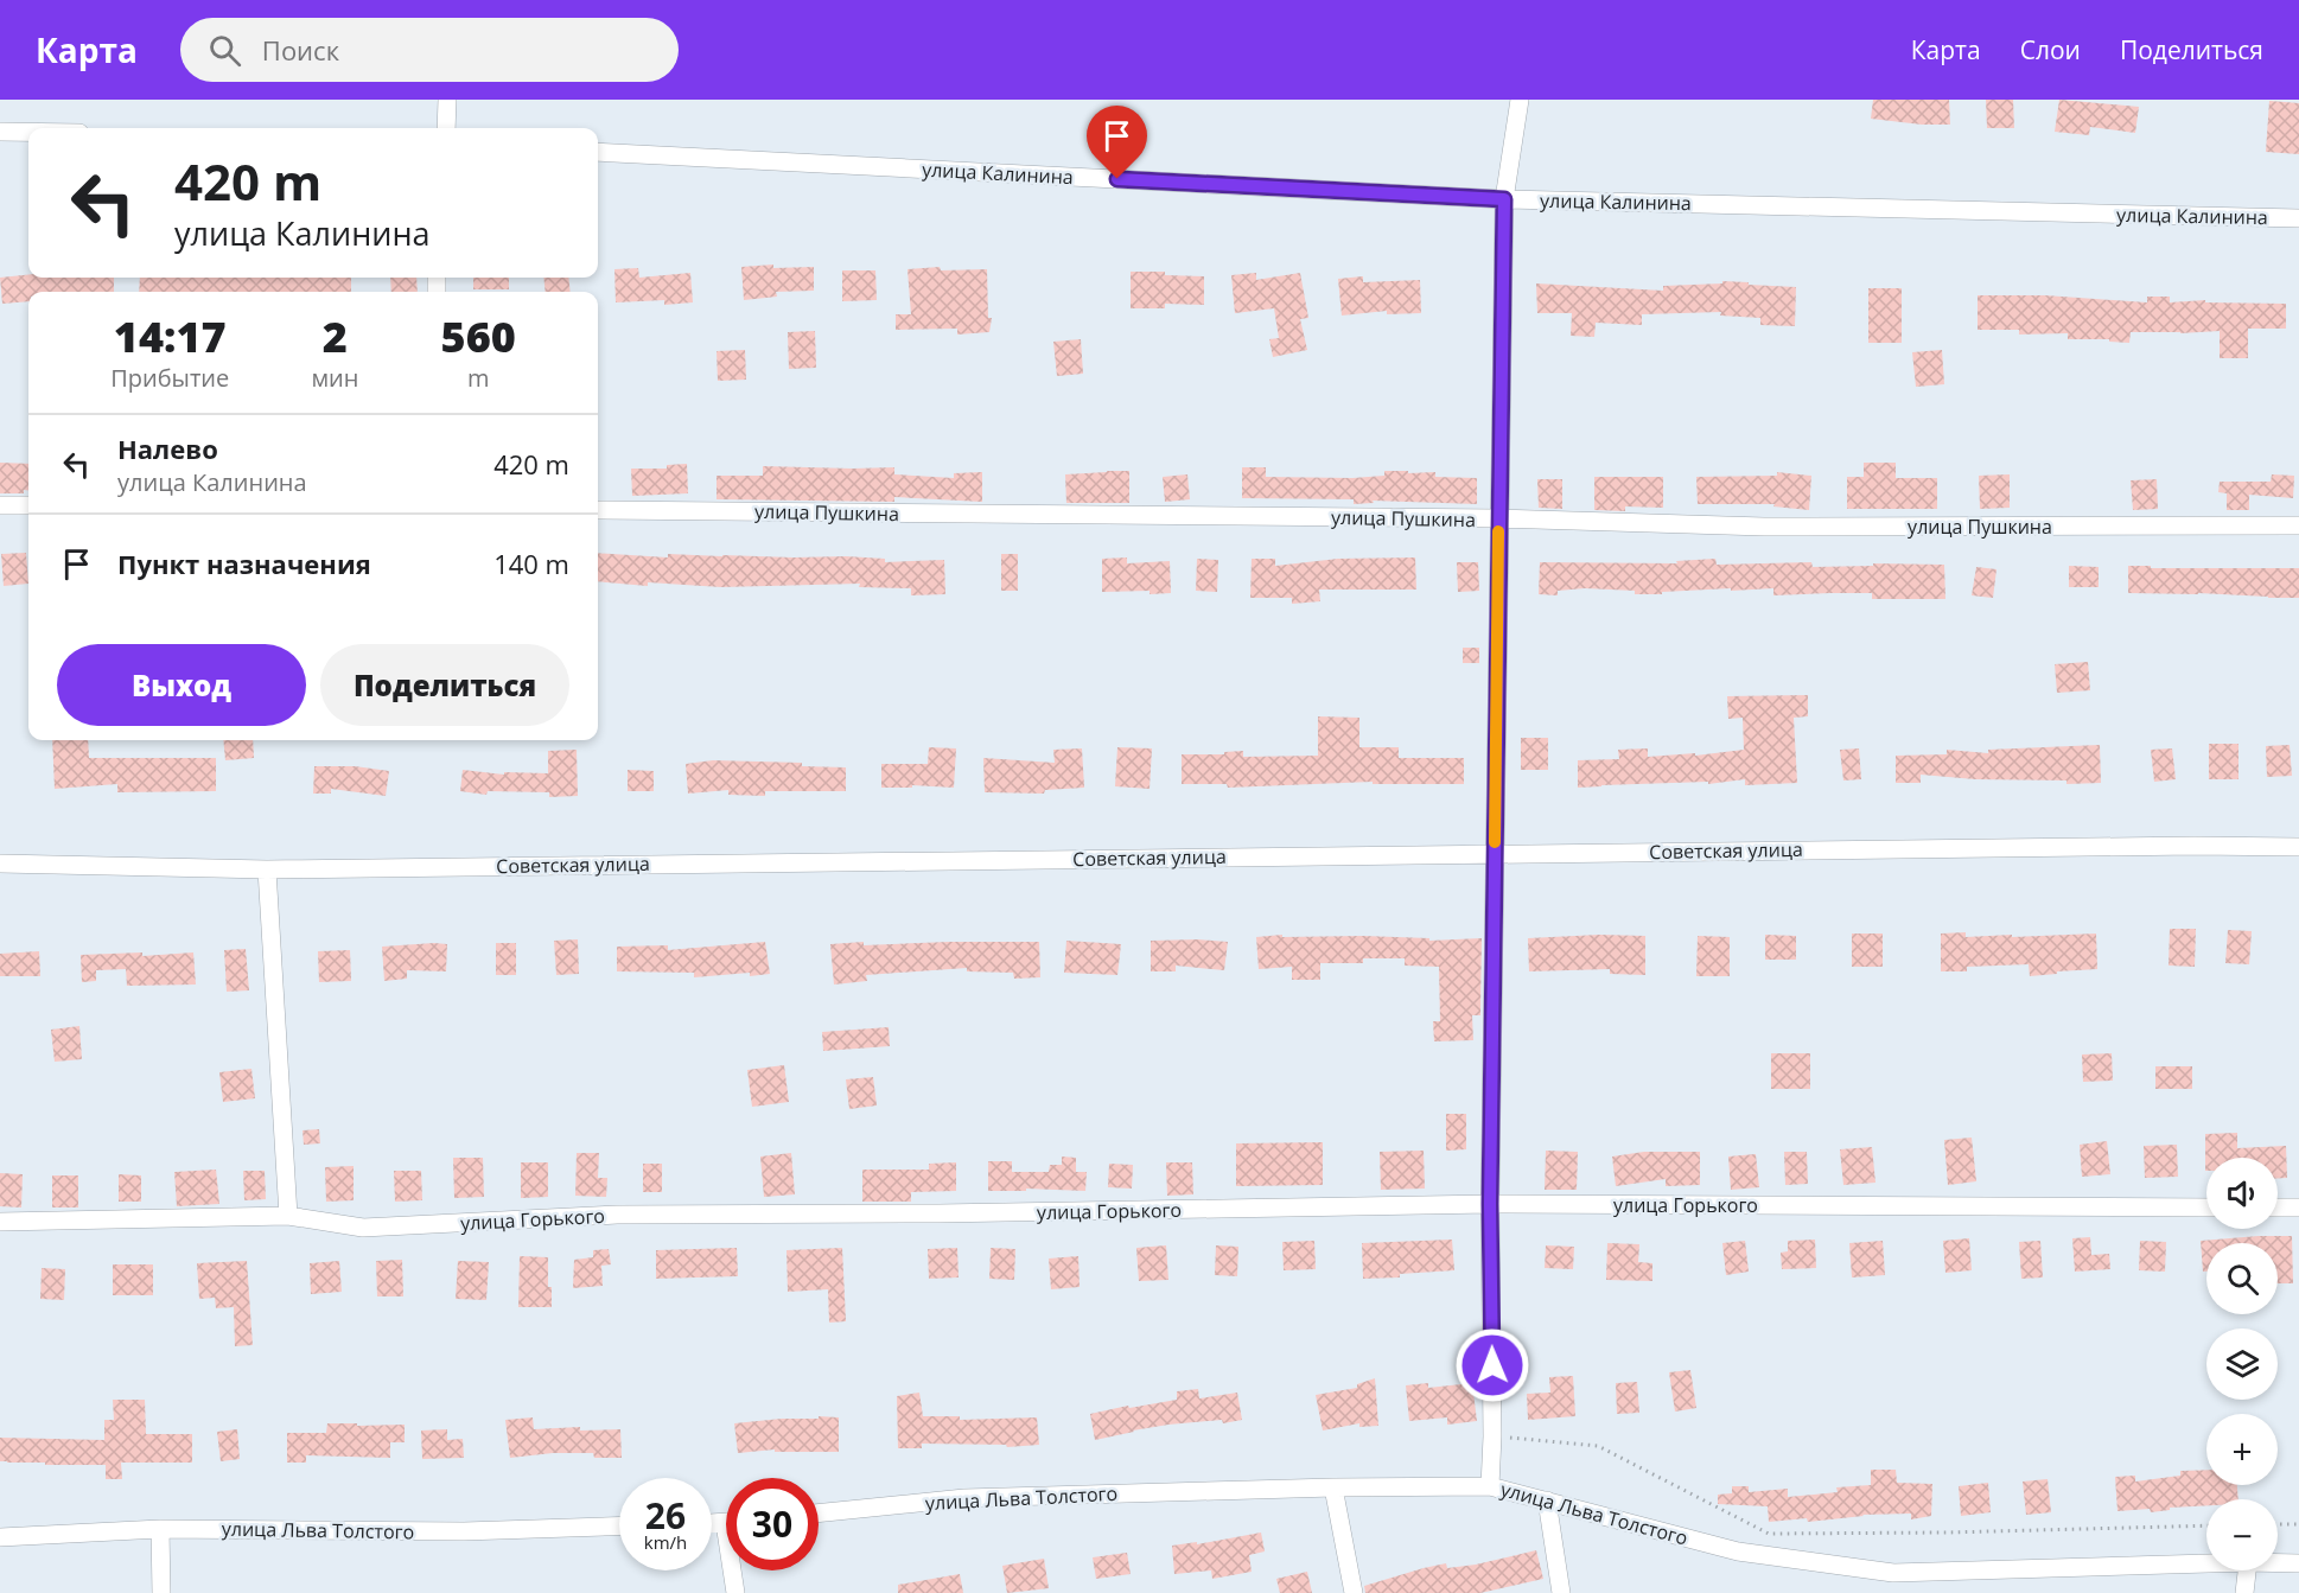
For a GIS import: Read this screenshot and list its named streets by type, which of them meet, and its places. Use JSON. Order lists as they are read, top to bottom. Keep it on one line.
{"streets":{"street":["улица Калинина","улица Пушкина","Советская улица","улица Горького","улица Льва Толстого"]},"page":{"header":"Карта","search":"Поиск","nav":["Карта","Слои","Поделиться"],"turn":["420 m","улица Калинина"],"eta":["14:17","Прибытие","2","мин","560","m"],"list":[{"name":"Налево","note":"улица Калинина","value":"420 m"},{"name":"Пункт назначения","value":"140 m"}],"buttons":["Выход","Поделиться"],"map_buttons":["+","−"],"speed":"26 km/h","limit":"30"}}
